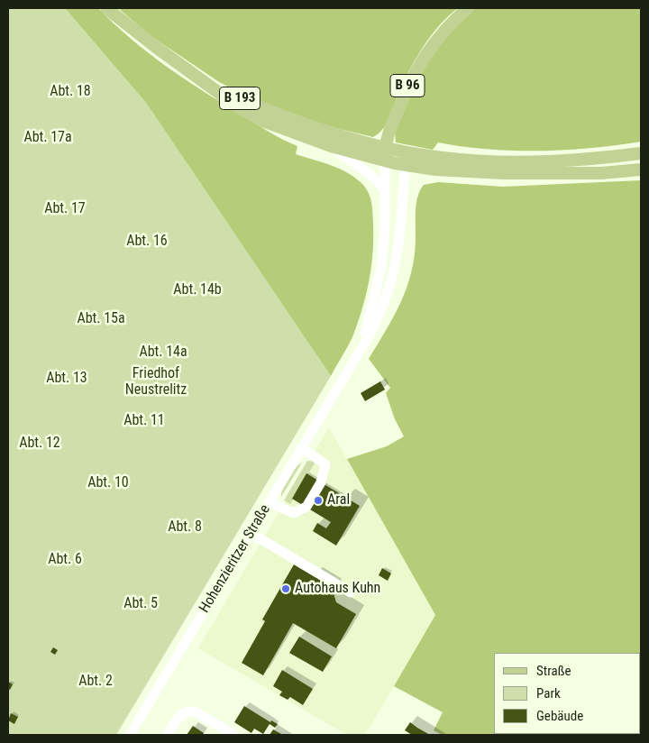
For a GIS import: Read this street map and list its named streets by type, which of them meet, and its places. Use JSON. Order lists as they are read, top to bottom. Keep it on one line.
{"streets":{"main road":["B 96","B 193"],"street":["Hohenzieritzer Straße"]},"crossings":[["B 96","B 193"],["B 193","Hohenzieritzer Straße"]],"parks":["Abt. 18","Abt. 17a","Abt. 17","Abt. 16","Abt. 14b","Abt. 15a","Abt. 14a","Friedhof Neustrelitz","Abt. 13","Abt. 11","Abt. 12","Abt. 10","Abt. 8","Abt. 6","Abt. 5","Abt. 2"],"places":["Aral","Autohaus Kuhn"],"legend":["Straße","Park","Gebäude"]}
